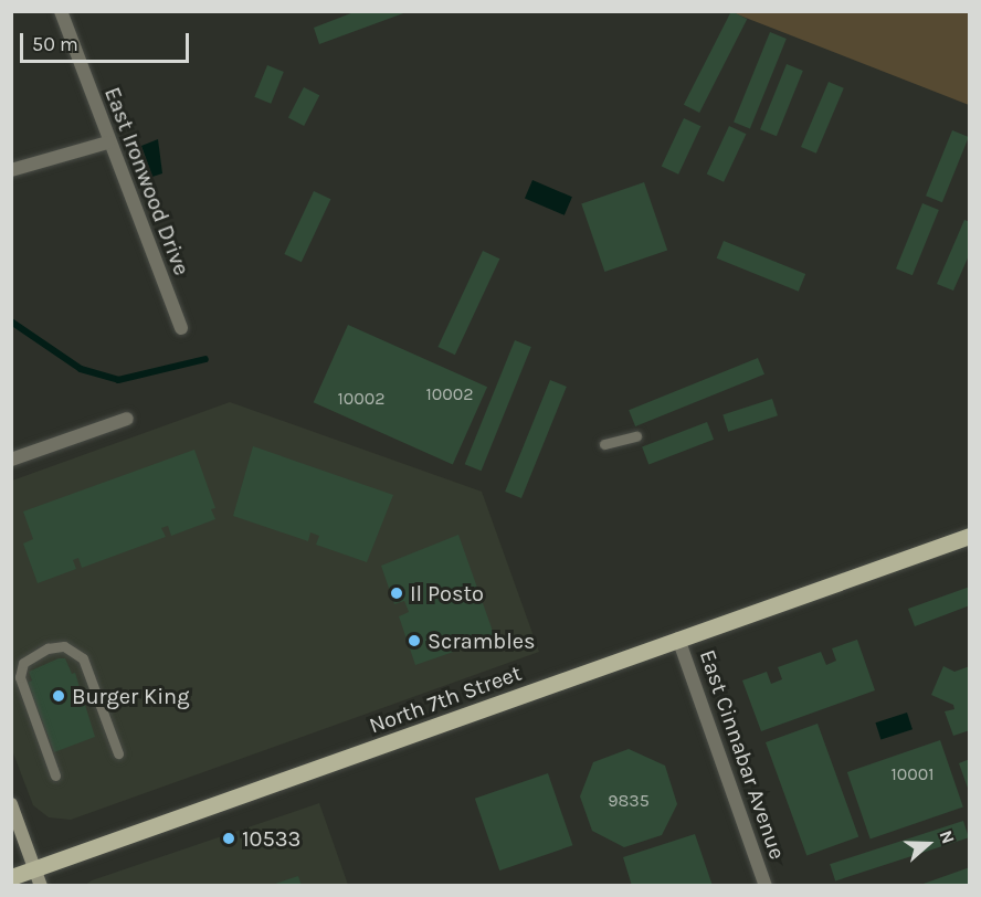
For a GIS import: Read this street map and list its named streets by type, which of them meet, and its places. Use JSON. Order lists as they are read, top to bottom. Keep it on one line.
{"streets":{"main road":["North 7th Street"],"street":["East Ironwood Drive","East Cinnabar Avenue"]},"crossings":[["North 7th Street","East Cinnabar Avenue"]],"places":["Il Posto","Scrambles","Burger King","10533"],"house_numbers":["10002","10002","10001","9835"],"scale_bar":"50 m","north":"right"}
